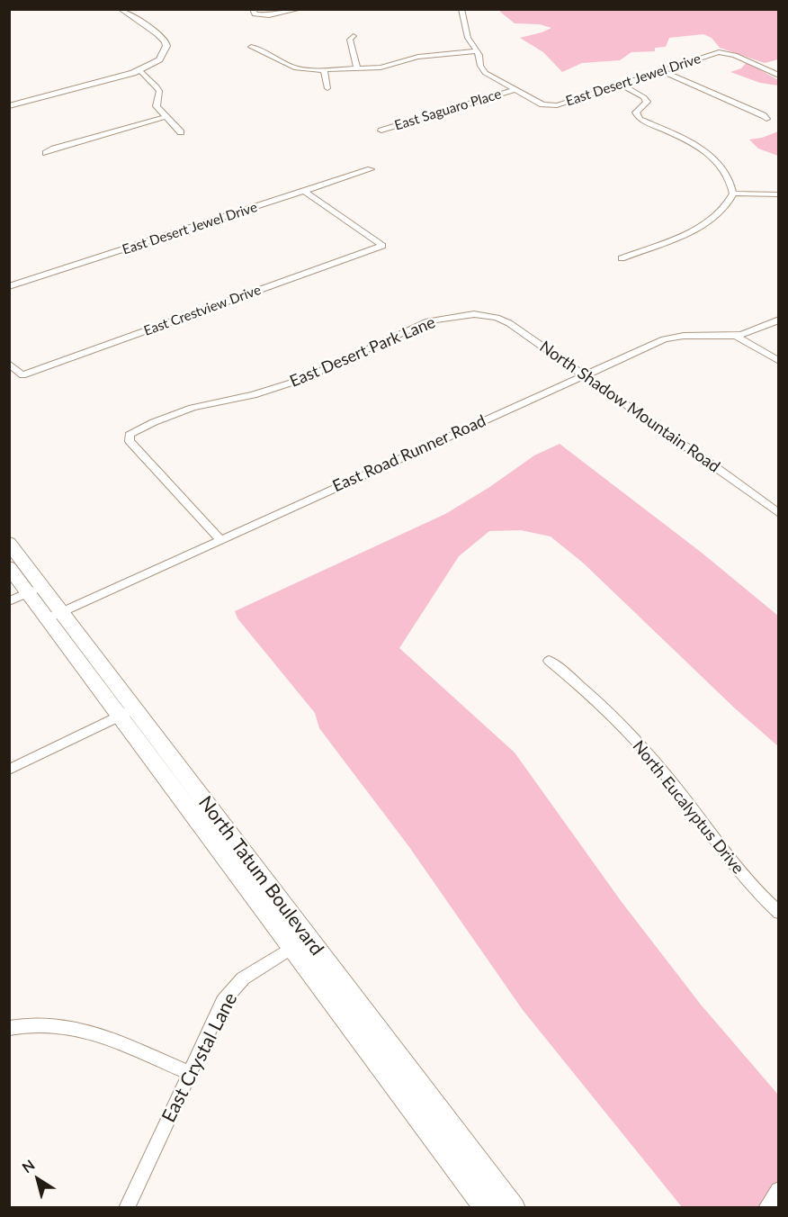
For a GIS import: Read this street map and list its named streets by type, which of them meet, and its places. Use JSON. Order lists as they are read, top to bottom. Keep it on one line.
{"streets":{"main road":["North Tatum Boulevard"],"street":["East Desert Jewel Drive","East Saguaro Place","East Crestview Drive","East Desert Park Lane","North Shadow Mountain Road","East Road Runner Road","North Eucalyptus Drive","East Crystal Lane"]},"crossings":[["East Desert Jewel Drive","East Saguaro Place"],["East Desert Jewel Drive","East Crestview Drive"],["East Desert Park Lane","North Shadow Mountain Road"],["East Desert Park Lane","East Road Runner Road"],["North Shadow Mountain Road","East Road Runner Road"],["East Road Runner Road","North Tatum Boulevard"],["North Tatum Boulevard","East Crystal Lane"]],"north":"top left"}
